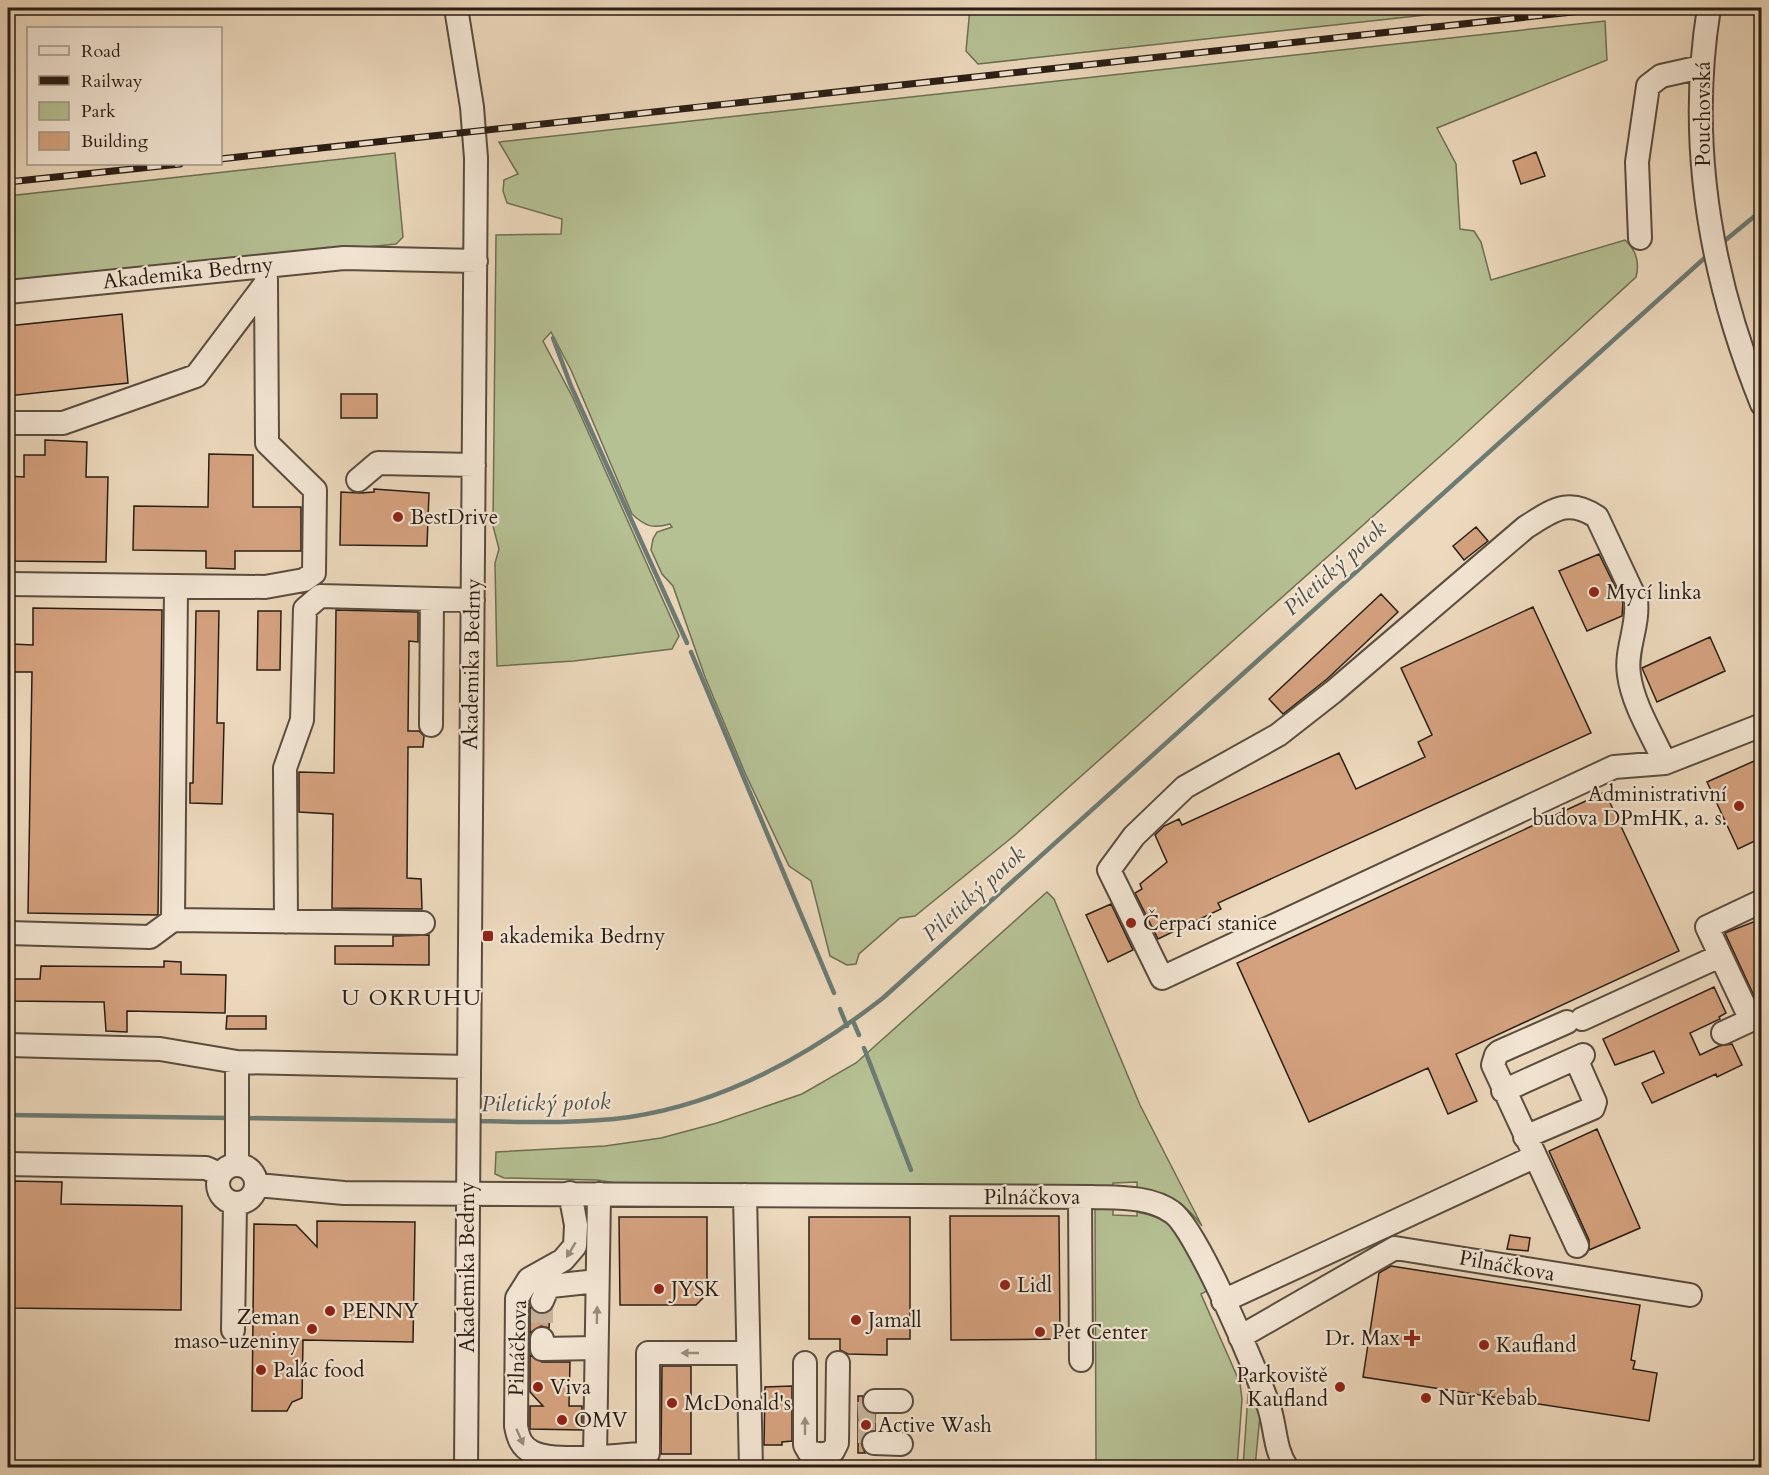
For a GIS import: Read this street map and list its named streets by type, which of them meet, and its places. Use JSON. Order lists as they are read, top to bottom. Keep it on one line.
{"streets":{"street":["Pouchovská","Akademika Bedrny","Pilnáčkova"]},"crossings":[["Akademika Bedrny","Pilnáčkova"]],"districts":["U OKRUHU"],"water":["Piletický potok"],"places":{"other":["BestDrive","Mycí linka","Administrativní budova DPmHK, a. s.","Čerpací stanice","Lidl","JYSK","PENNY","Jamall","Zeman maso-uzeniny","Pet Center","Kaufland","Palác food","Viva","Parkoviště Kaufland","Nur Kebab","McDonald's","OMV","Active Wash"],"transit":["akademika Bedrny"],"health":["Dr. Max"]},"legend":["Road","Railway","Park","Building"]}
